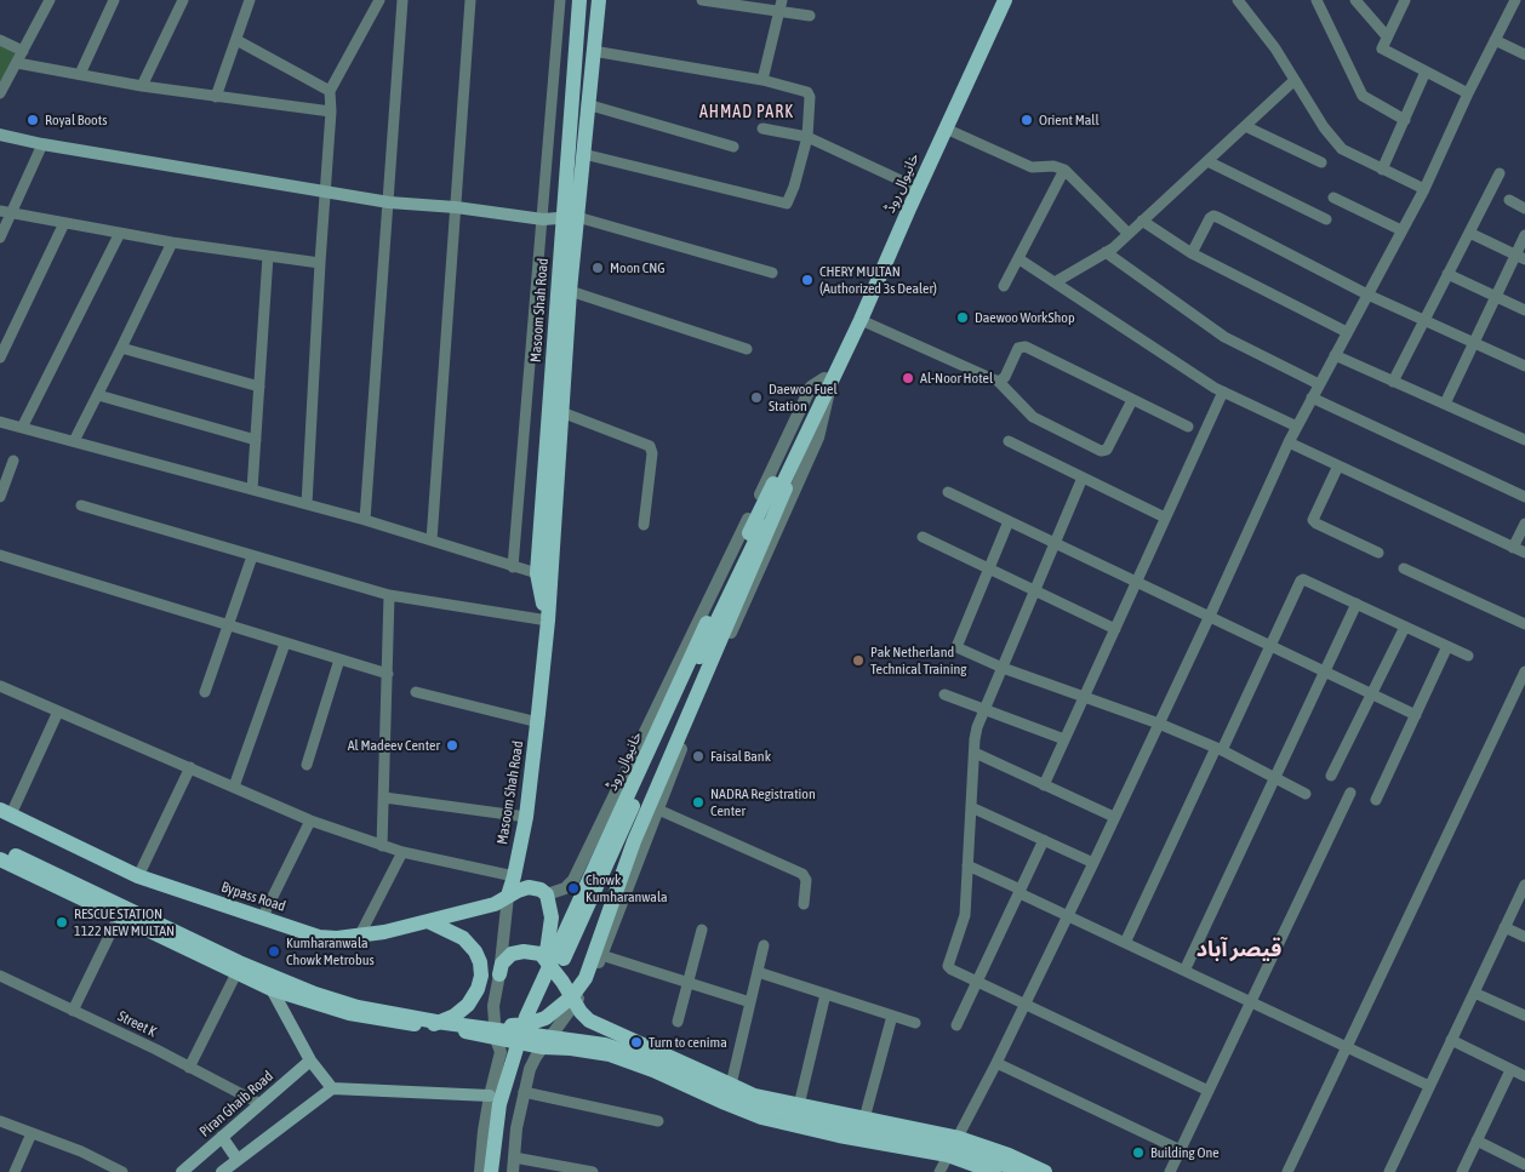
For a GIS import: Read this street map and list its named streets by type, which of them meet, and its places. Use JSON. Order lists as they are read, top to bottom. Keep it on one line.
{"streets":{"main road":["خانیوال روڈ","Masoom Shah Road","Bypass Road","Piran Ghaib Road"],"street":["Street K"]},"crossings":[["Masoom Shah Road","Bypass Road"],["Street K","Piran Ghaib Road"]],"districts":["AHMAD PARK","قیصر آباد"],"places":["Royal Boots","Orient Mall","Moon CNG","CHERY MULTAN (Authorized 3s Dealer)","Daewoo WorkShop","Al-Noor Hotel","Daewoo Fuel Station","Pak Netherland Technical Training","Al Madeev Center","Faisal Bank","NADRA Registration Center","Chowk Kumharanwala","RESCUE STATION 1122 NEW MULTAN","Kumharanwala Chowk Metrobus","Turn to cenima","Building One"]}
